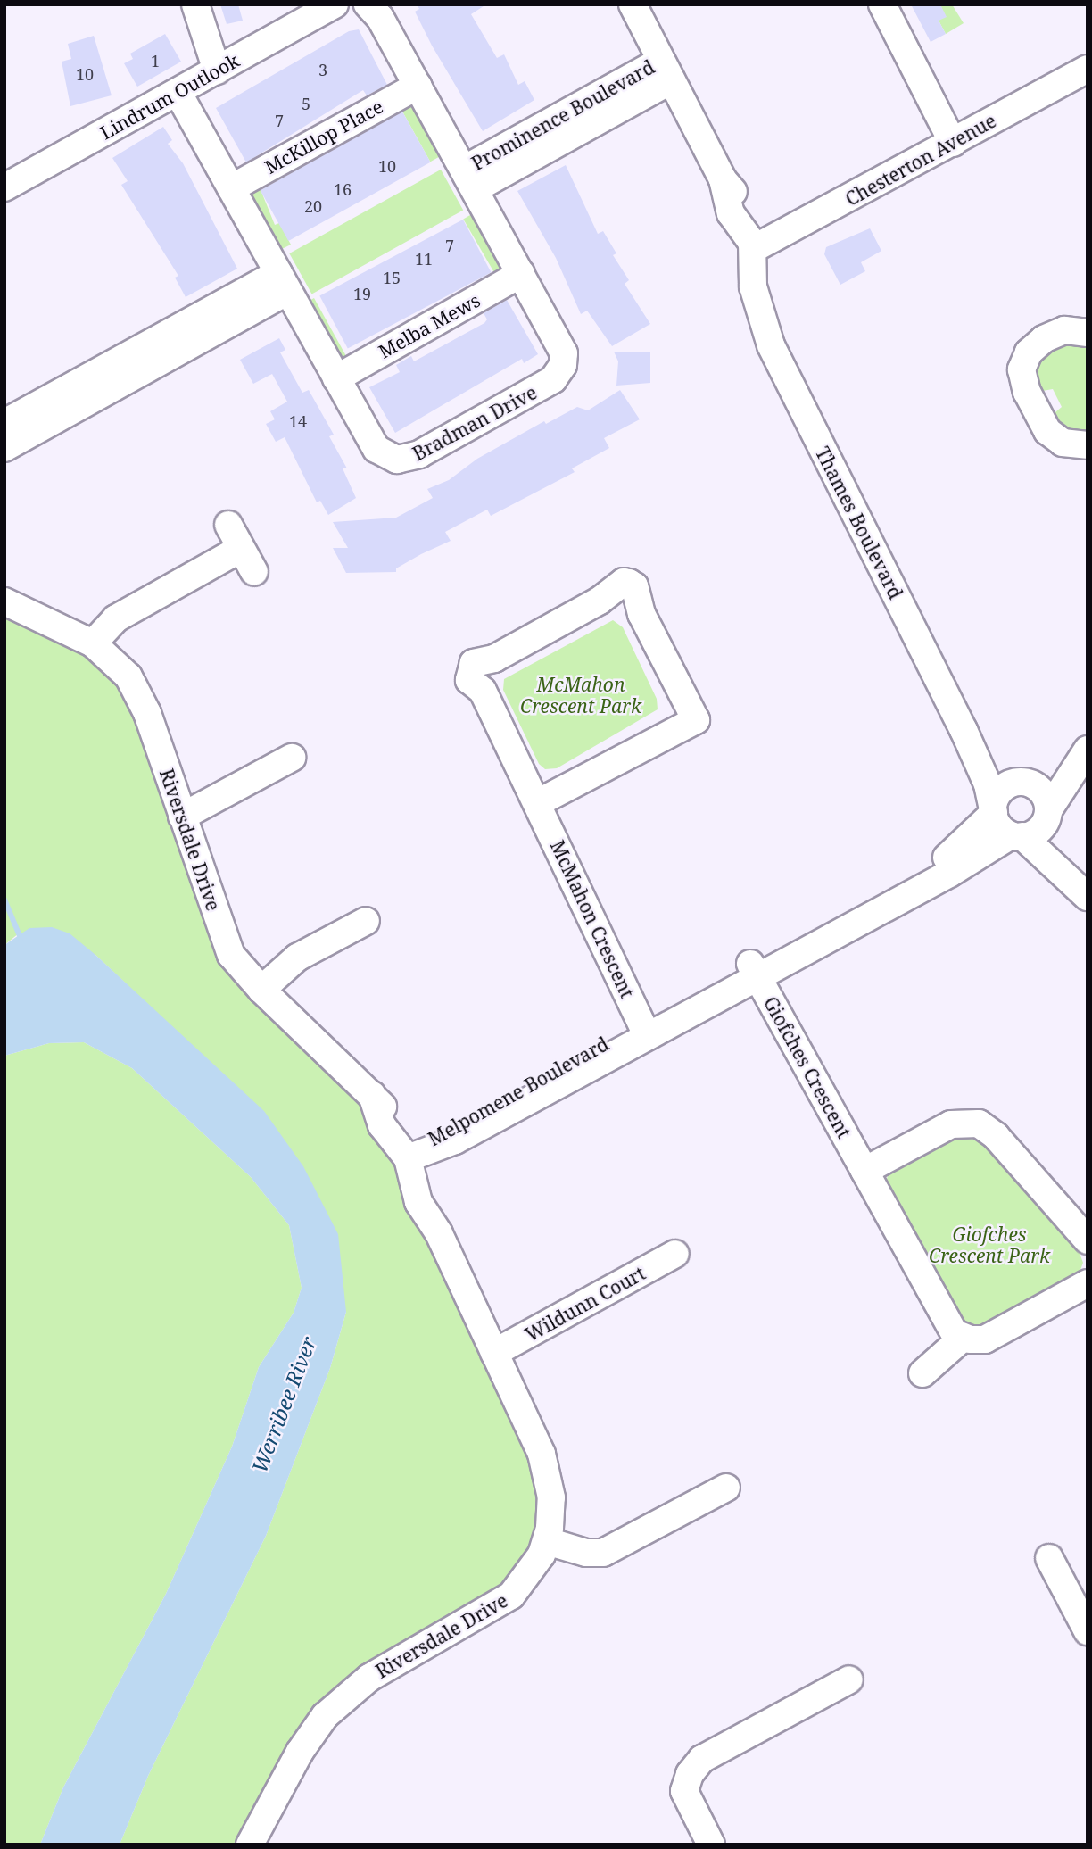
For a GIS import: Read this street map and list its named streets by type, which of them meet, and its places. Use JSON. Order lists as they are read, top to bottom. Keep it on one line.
{"streets":{"street":["Lindrum Outlook","Prominence Boulevard","McKillop Place","Chesterton Avenue","Melba Mews","Bradman Drive","Thames Boulevard","Riversdale Drive","McMahon Crescent","Giofches Crescent","Melpomene Boulevard","Wildunn Court"]},"crossings":[["Lindrum Outlook","Bradman Drive"],["Prominence Boulevard","Bradman Drive"],["McKillop Place","Bradman Drive"],["Chesterton Avenue","Thames Boulevard"],["Melba Mews","Bradman Drive"],["Thames Boulevard","Melpomene Boulevard"],["Riversdale Drive","Melpomene Boulevard"],["Riversdale Drive","Wildunn Court"],["McMahon Crescent","Melpomene Boulevard"],["Giofches Crescent","Melpomene Boulevard"]],"water":["Werribee River"],"parks":["McMahon Crescent Park","Giofches Crescent Park"],"house_numbers":["1","3","10","5","7","10","16","20","7","11","15","19","14"]}
